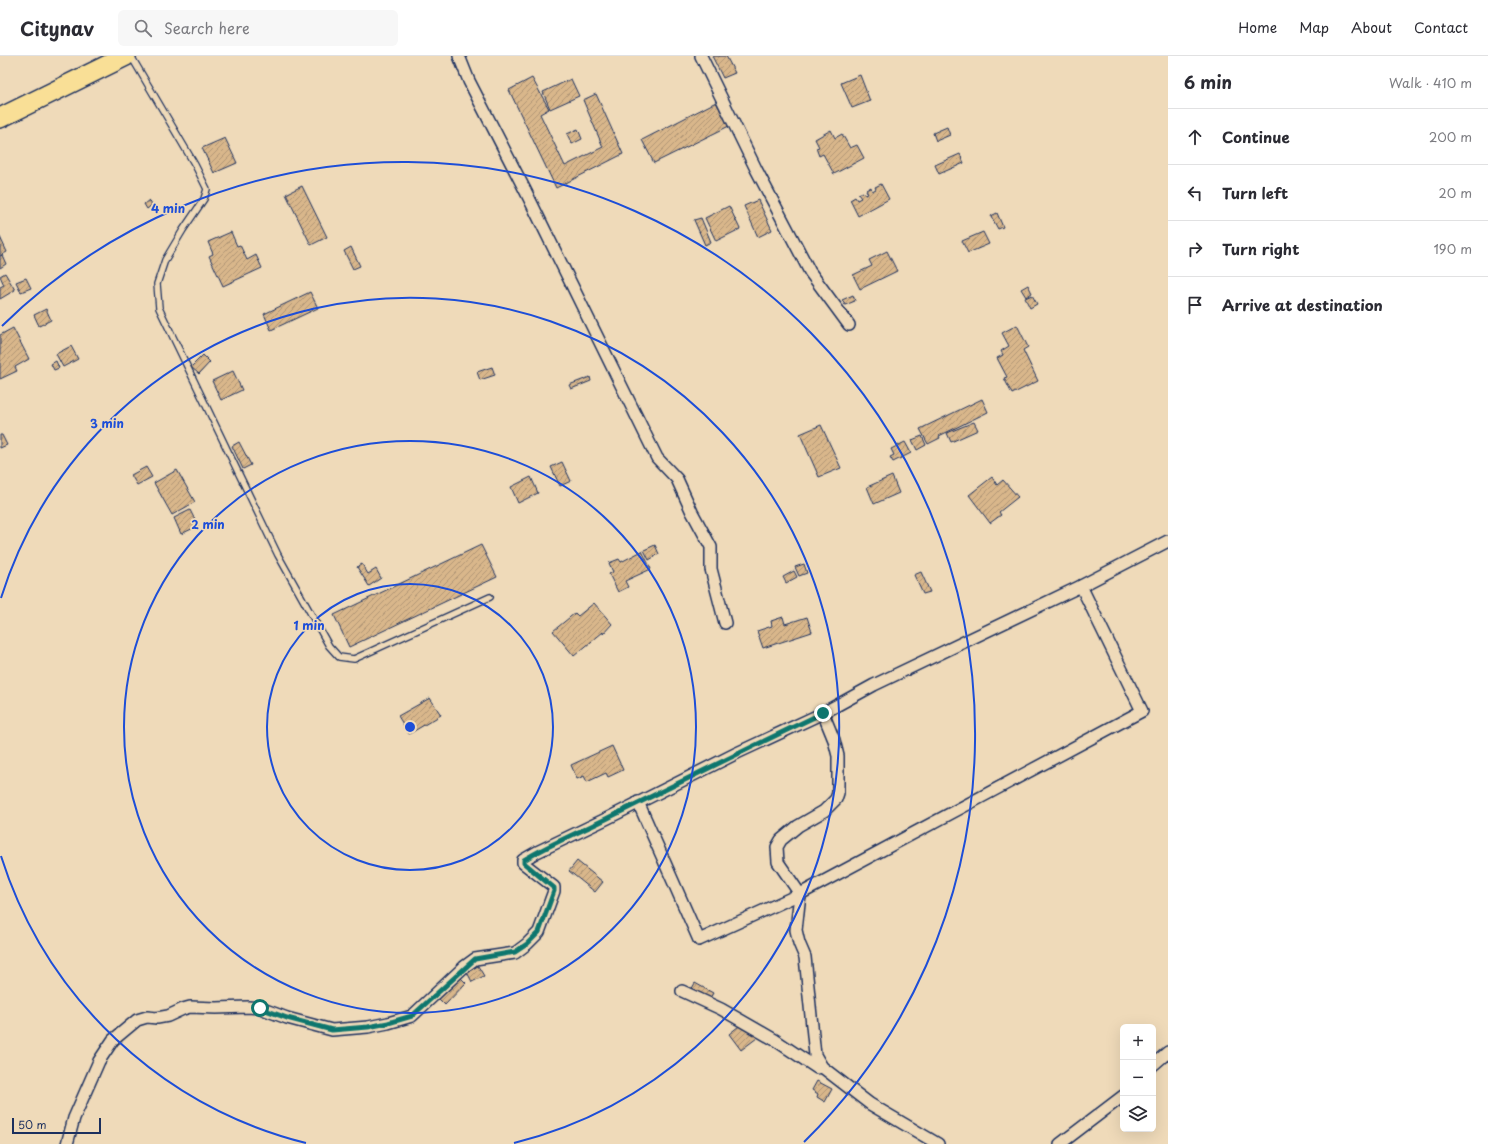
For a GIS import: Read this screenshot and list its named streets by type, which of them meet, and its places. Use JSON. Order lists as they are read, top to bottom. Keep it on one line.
{"scale_bar":"50 m","page":{"header":"Citynav","search":"Search here","nav":["Home","Map","About","Contact"],"heading":["6 min","Walk · 410 m"],"list":[["Continue","200 m"],["Turn left","20 m"],["Turn right","190 m"],"Arrive at destination"],"map_buttons":["+","−"],"scale":"50 m"},"rings":["4 min","3 min","2 min","1 min"]}
